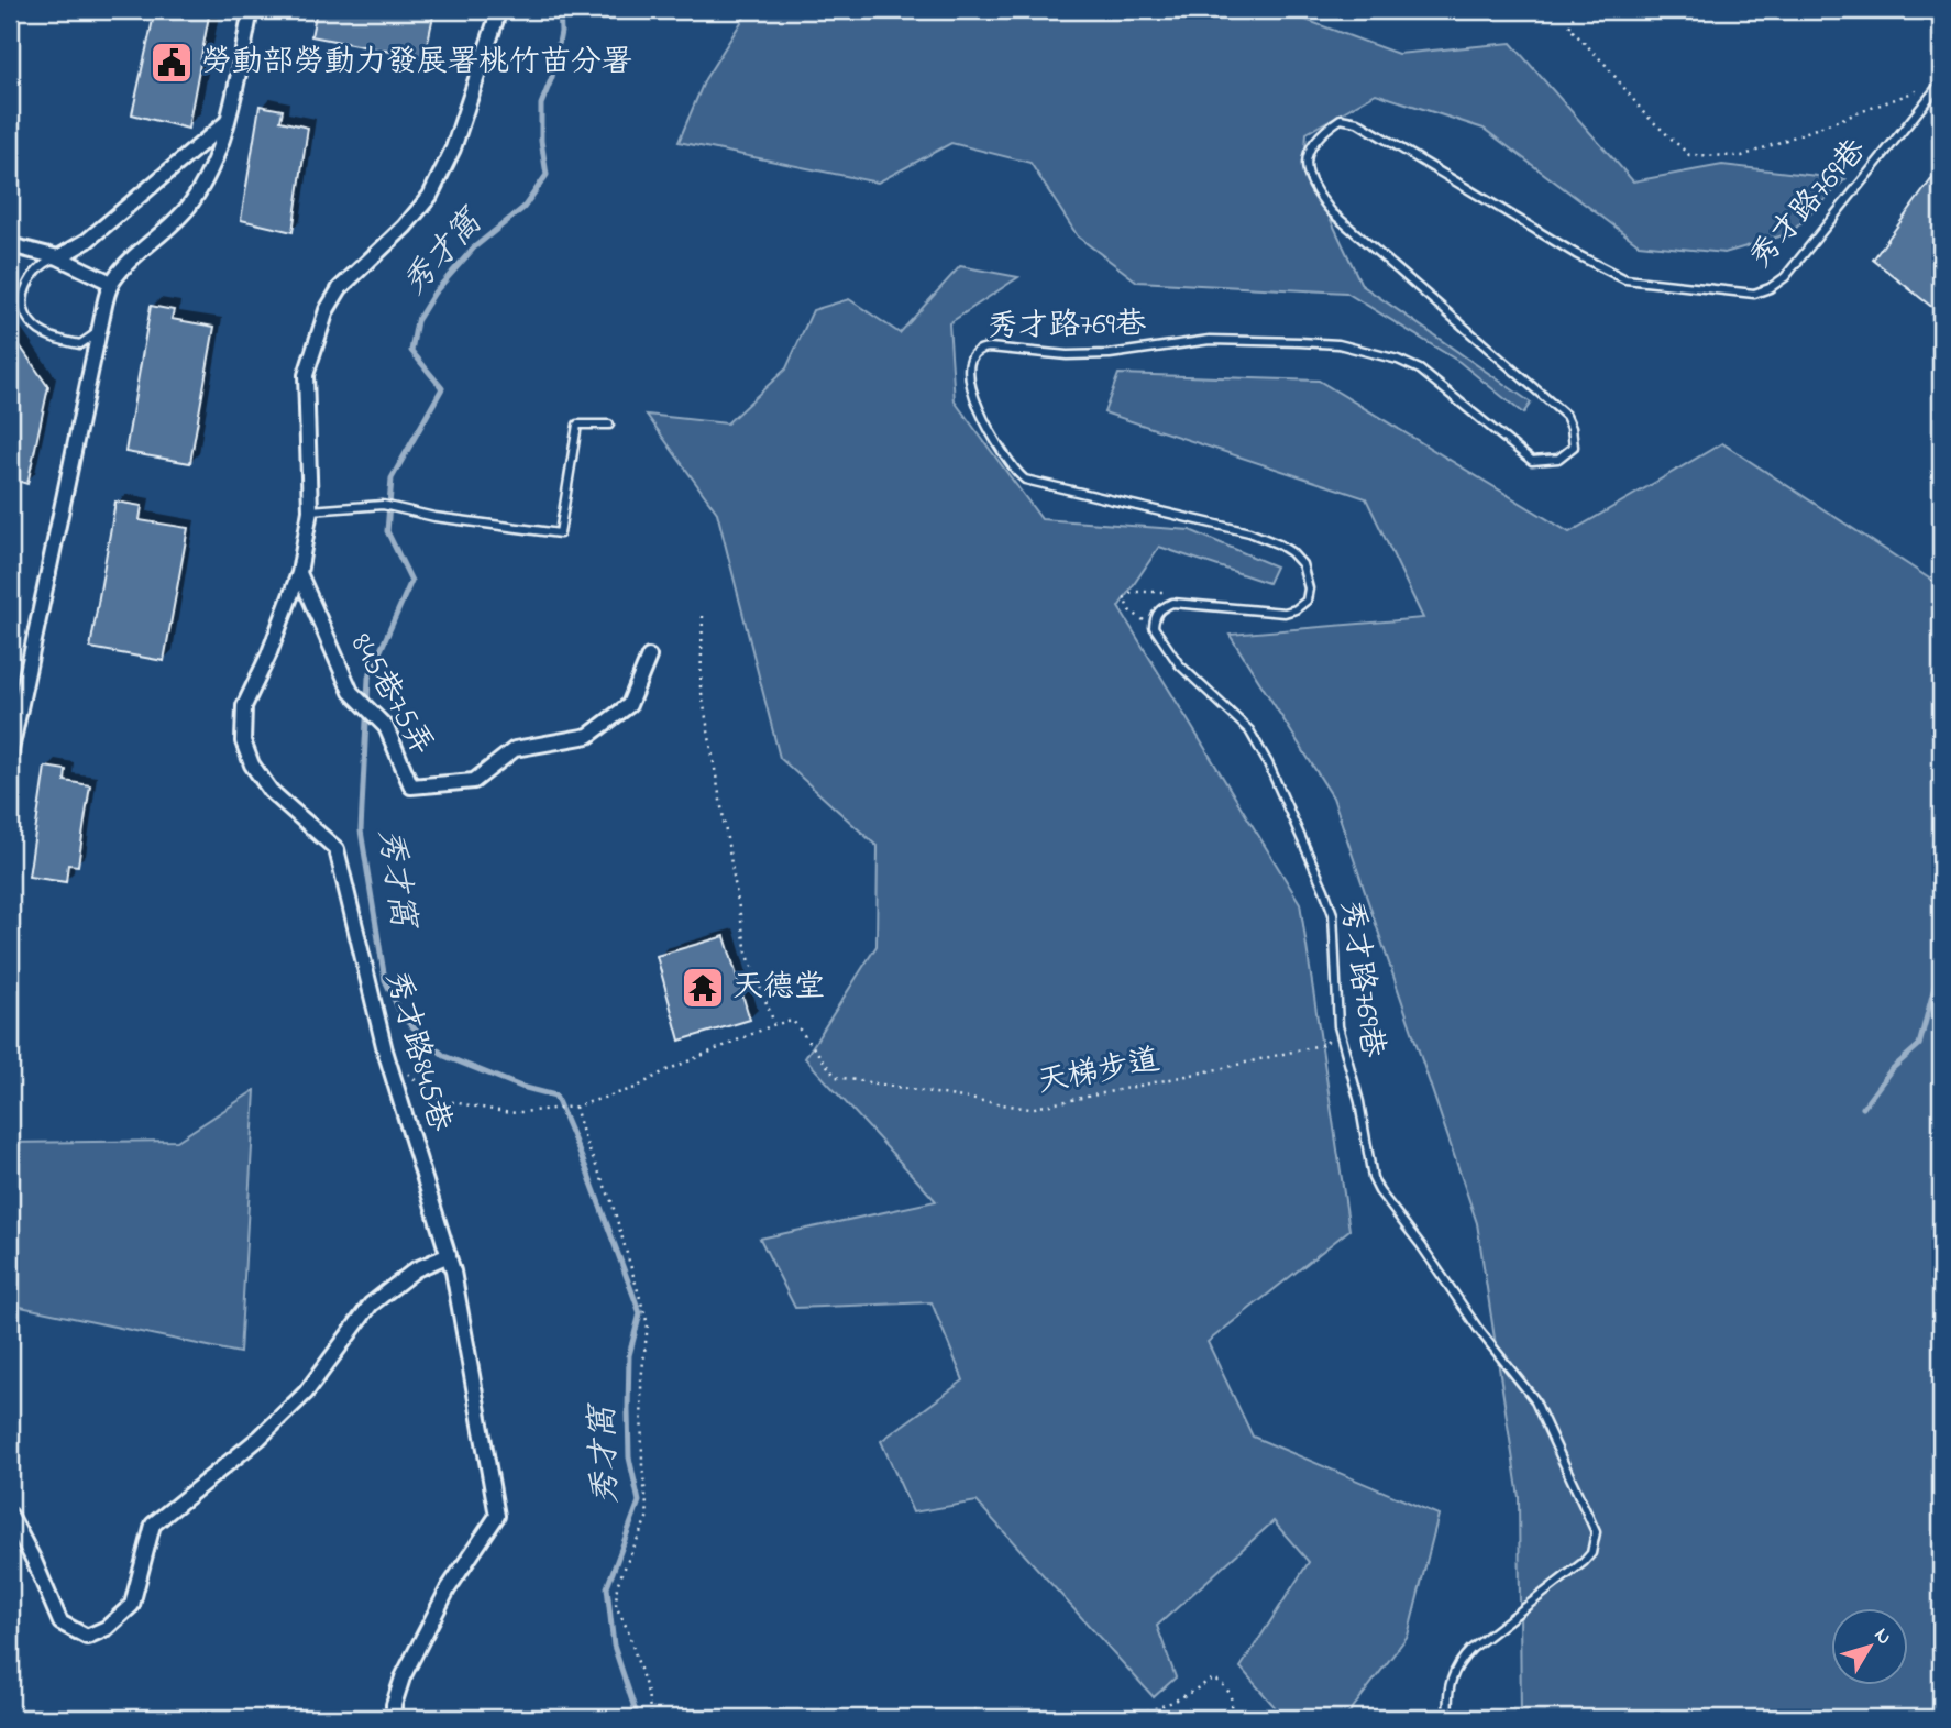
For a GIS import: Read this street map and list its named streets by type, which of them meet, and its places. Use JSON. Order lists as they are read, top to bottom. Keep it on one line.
{"streets":{"street":["845巷75弄","秀才路845巷"],"lane":["秀才路769巷"],"path":["天梯步道"]},"crossings":[["秀才路769巷","天梯步道"],["845巷75弄","秀才路845巷"]],"water":["秀才窩"],"places":{"public building":["勞動部勞動力發展署桃竹苗分署"],"temple":["天德堂"]},"north":"top right"}
